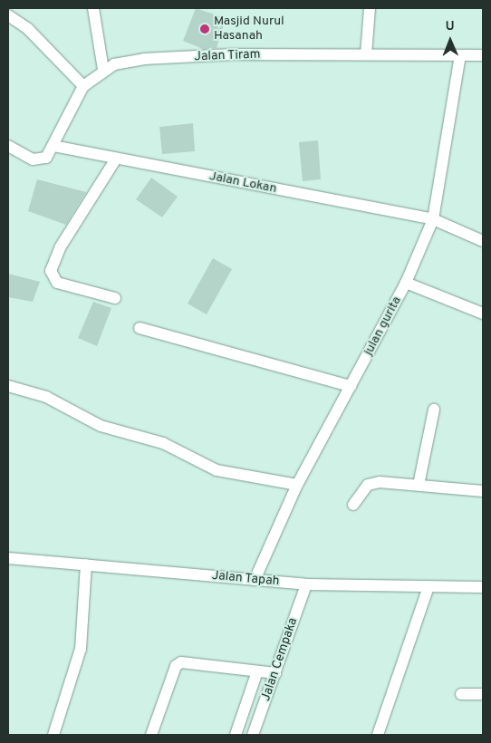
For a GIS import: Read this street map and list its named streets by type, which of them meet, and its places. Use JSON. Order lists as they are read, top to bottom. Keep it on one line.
{"streets":{"street":["Jalan Tiram","Jalan Lokan","julan gurita","Jalan Tapah","Jalan Cempaka"]},"crossings":[["Jalan Tiram","julan gurita"],["Jalan Lokan","julan gurita"],["julan gurita","Jalan Tapah"],["Jalan Tapah","Jalan Cempaka"]],"places":["Masjid Nurul Hasanah"],"north":"top"}
